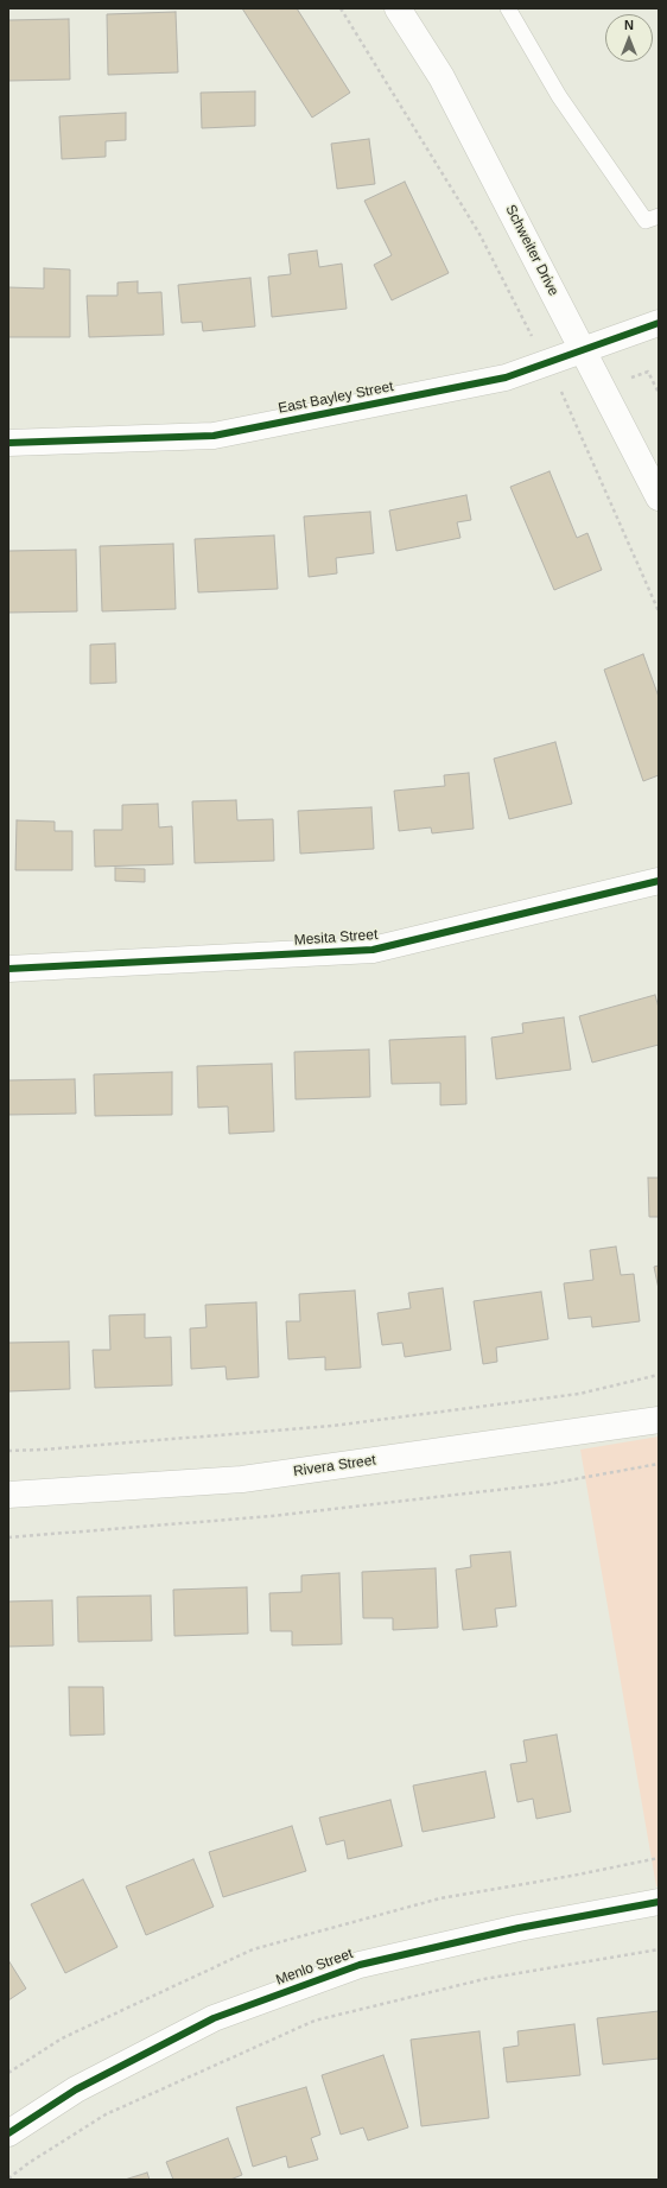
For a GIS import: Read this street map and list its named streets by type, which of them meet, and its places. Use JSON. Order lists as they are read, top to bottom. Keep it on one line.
{"streets":{"street":["Schweiter Drive","East Bayley Street","Mesita Street","Rivera Street","Menlo Street"]},"crossings":[["Schweiter Drive","East Bayley Street"]],"north":"top"}
